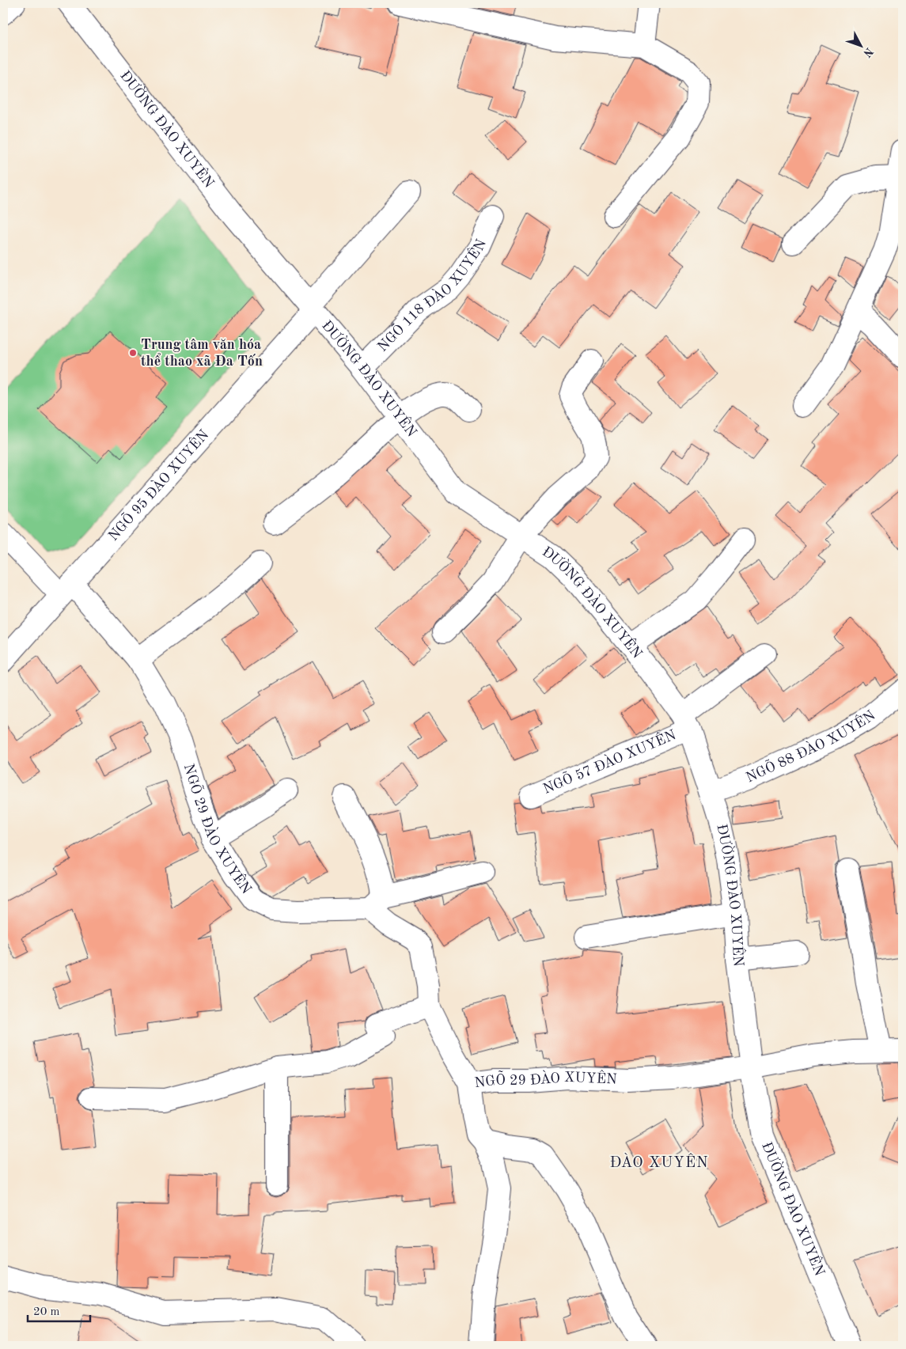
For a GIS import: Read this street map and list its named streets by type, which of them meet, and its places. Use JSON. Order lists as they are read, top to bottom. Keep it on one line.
{"streets":{"street":["ĐƯỜNG ĐÀO XUYÊN","NGÕ 118 ĐÀO XUYÊN","NGÕ 95 ĐÀO XUYÊN","NGÕ 88 ĐÀO XUYÊN","NGÕ 57 ĐÀO XUYÊN","NGÕ 29 ĐÀO XUYÊN"]},"crossings":[["ĐƯỜNG ĐÀO XUYÊN","NGÕ 118 ĐÀO XUYÊN"],["ĐƯỜNG ĐÀO XUYÊN","NGÕ 95 ĐÀO XUYÊN"],["ĐƯỜNG ĐÀO XUYÊN","NGÕ 88 ĐÀO XUYÊN"],["ĐƯỜNG ĐÀO XUYÊN","NGÕ 57 ĐÀO XUYÊN"],["ĐƯỜNG ĐÀO XUYÊN","NGÕ 29 ĐÀO XUYÊN"],["NGÕ 95 ĐÀO XUYÊN","NGÕ 29 ĐÀO XUYÊN"]],"districts":["ĐÀO XUYÊN"],"places":["Trung tâm văn hóa thể thao xã Đa Tốn"],"scale_bar":"20 m","north":"bottom right"}
